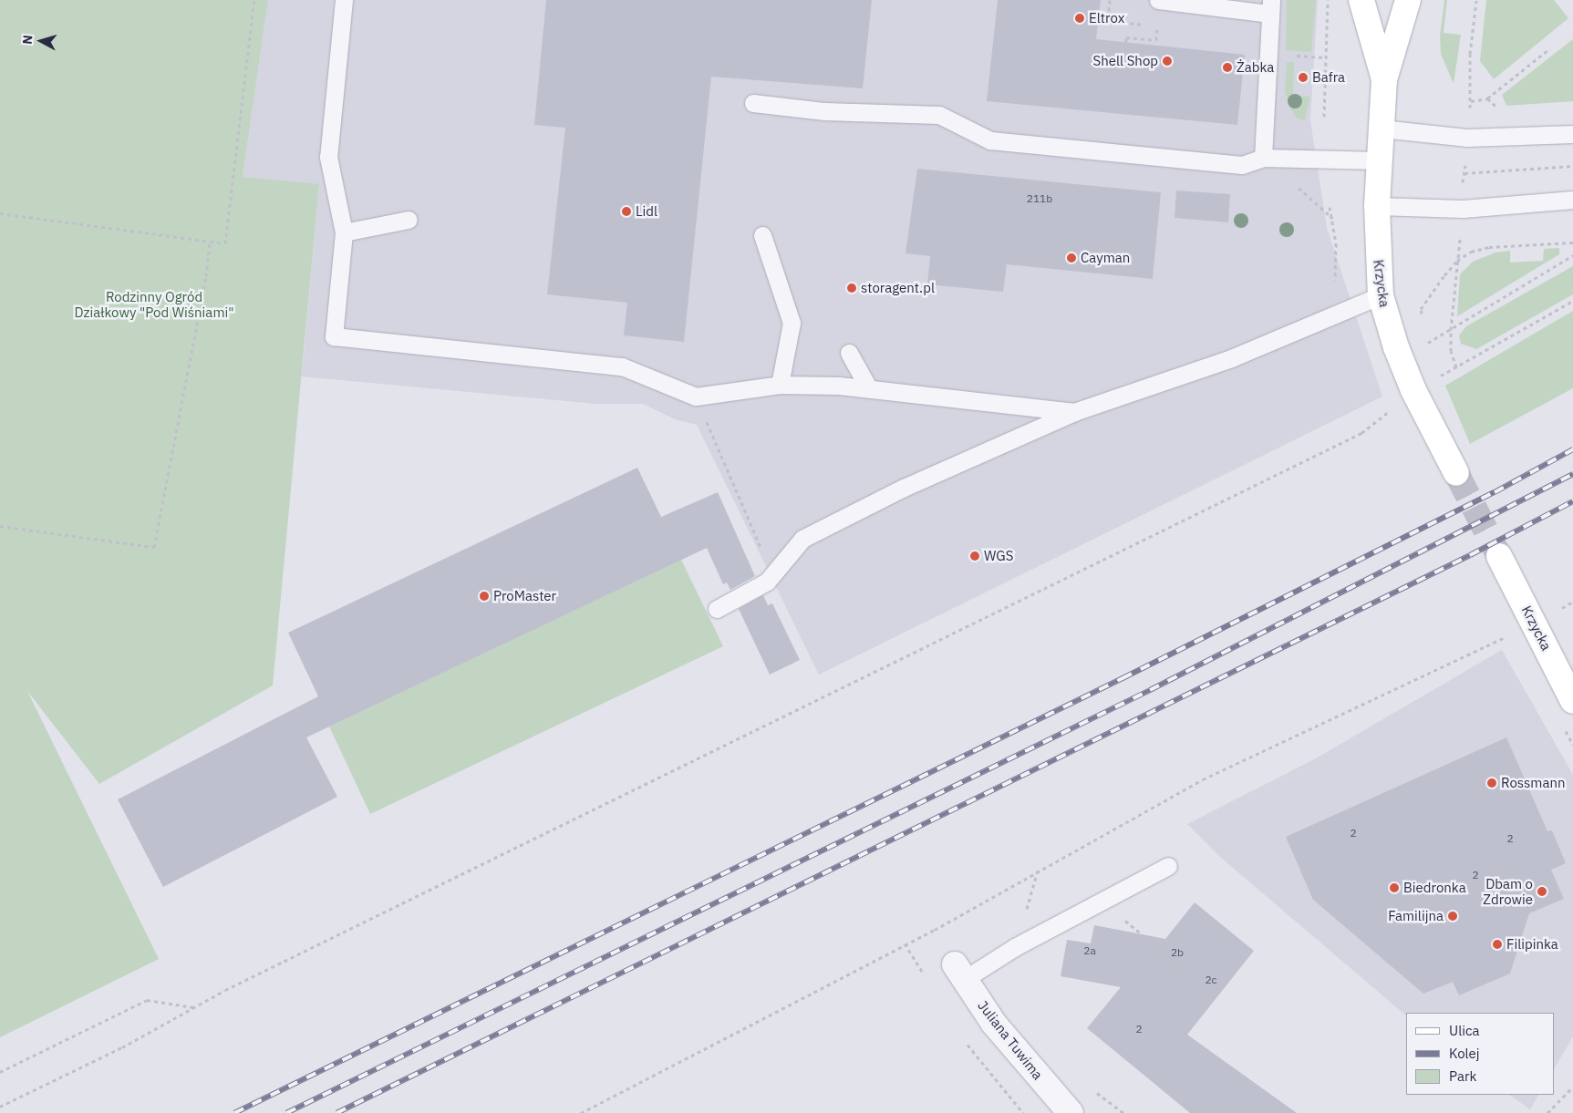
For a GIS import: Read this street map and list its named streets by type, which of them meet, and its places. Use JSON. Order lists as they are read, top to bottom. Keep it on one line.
{"streets":{"street":["Krzycka","Juliana Tuwima"]},"parks":["Rodzinny Ogród Działkowy \"Pod Wiśniami\""],"places":["Eltrox","Shell Shop","Żabka","Bafra","Lidl","Cayman","storagent.pl","WGS","ProMaster","Rossmann","Biedronka","Dbam o Zdrowie","Familijna","Filipinka"],"house_numbers":["211b","2","2","2","2a","2b","2c","2"],"legend":["Ulica","Kolej","Park"],"north":"left"}
